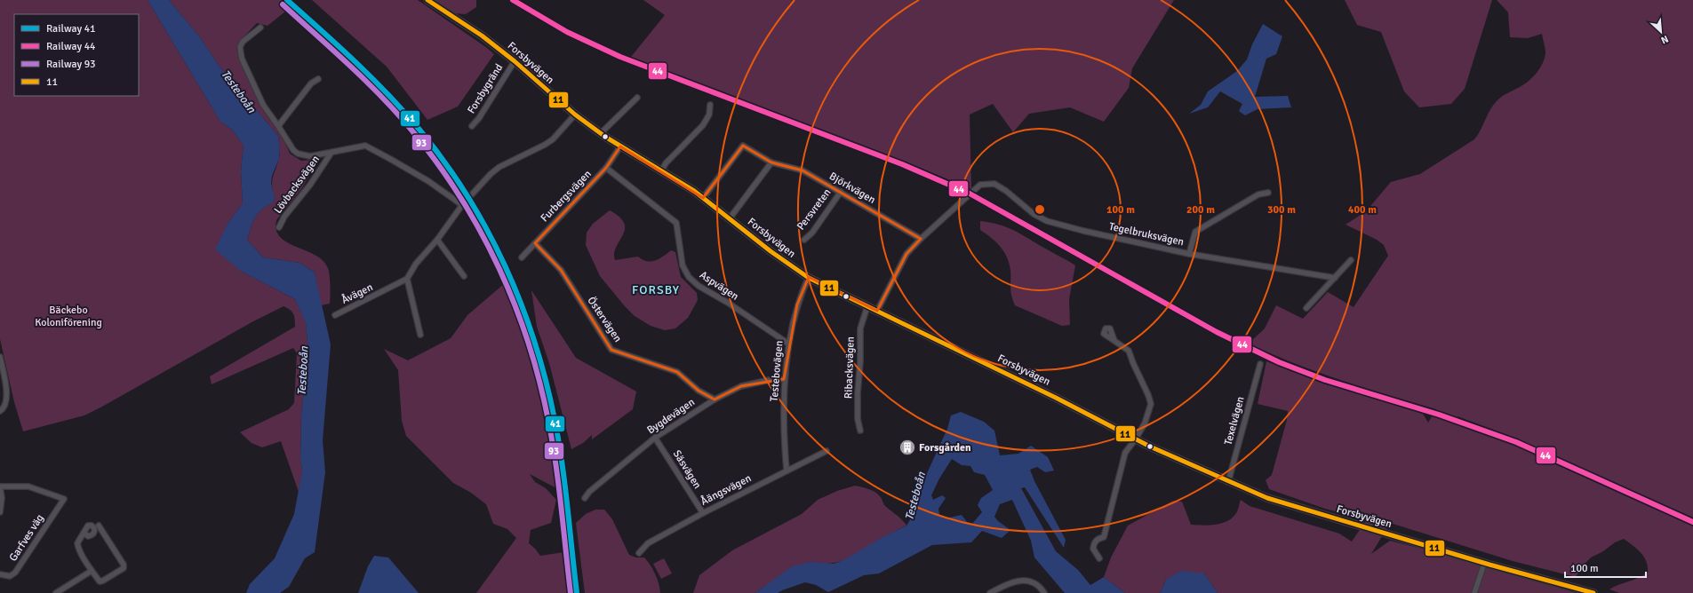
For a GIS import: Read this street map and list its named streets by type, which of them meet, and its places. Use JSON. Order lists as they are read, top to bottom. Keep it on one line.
{"streets":{"street":["Forsbyvägen","Forsbygränd","Lövbacksvägen","Björkvägen","Furbergsvägen","Persvreten","Tegelbruksvägen","Aspvägen","Åvägen","Östervägen","Ribacksvägen","Testebovägen","Bygdevägen","Texelvägen","Säsvägen","Åängsvägen","Garfves väg"]},"crossings":[["Forsbyvägen","Forsbygränd"],["Forsbyvägen","Björkvägen"],["Forsbyvägen","Furbergsvägen"],["Forsbyvägen","Tegelbruksvägen"],["Forsbyvägen","Ribacksvägen"],["Forsbyvägen","Testebovägen"],["Forsbyvägen","Texelvägen"],["Björkvägen","Persvreten"],["Björkvägen","Tegelbruksvägen"],["Furbergsvägen","Aspvägen"],["Furbergsvägen","Östervägen"],["Aspvägen","Testebovägen"],["Östervägen","Bygdevägen"],["Testebovägen","Bygdevägen"],["Testebovägen","Åängsvägen"],["Bygdevägen","Säsvägen"],["Säsvägen","Åängsvägen"]],"districts":["FORSBY"],"water":["Testeboån"],"parks":["Bäckebo Koloniförening"],"places":{"building":["Forsgården"]},"lines":["rail line 41","rail line 44","transit line 11","rail line 93"],"legend":["Railway 41","Railway 44","Railway 93","11"],"scale_bar":"100 m","north":"bottom right","rings":["100 m","200 m","300 m","400 m"]}
